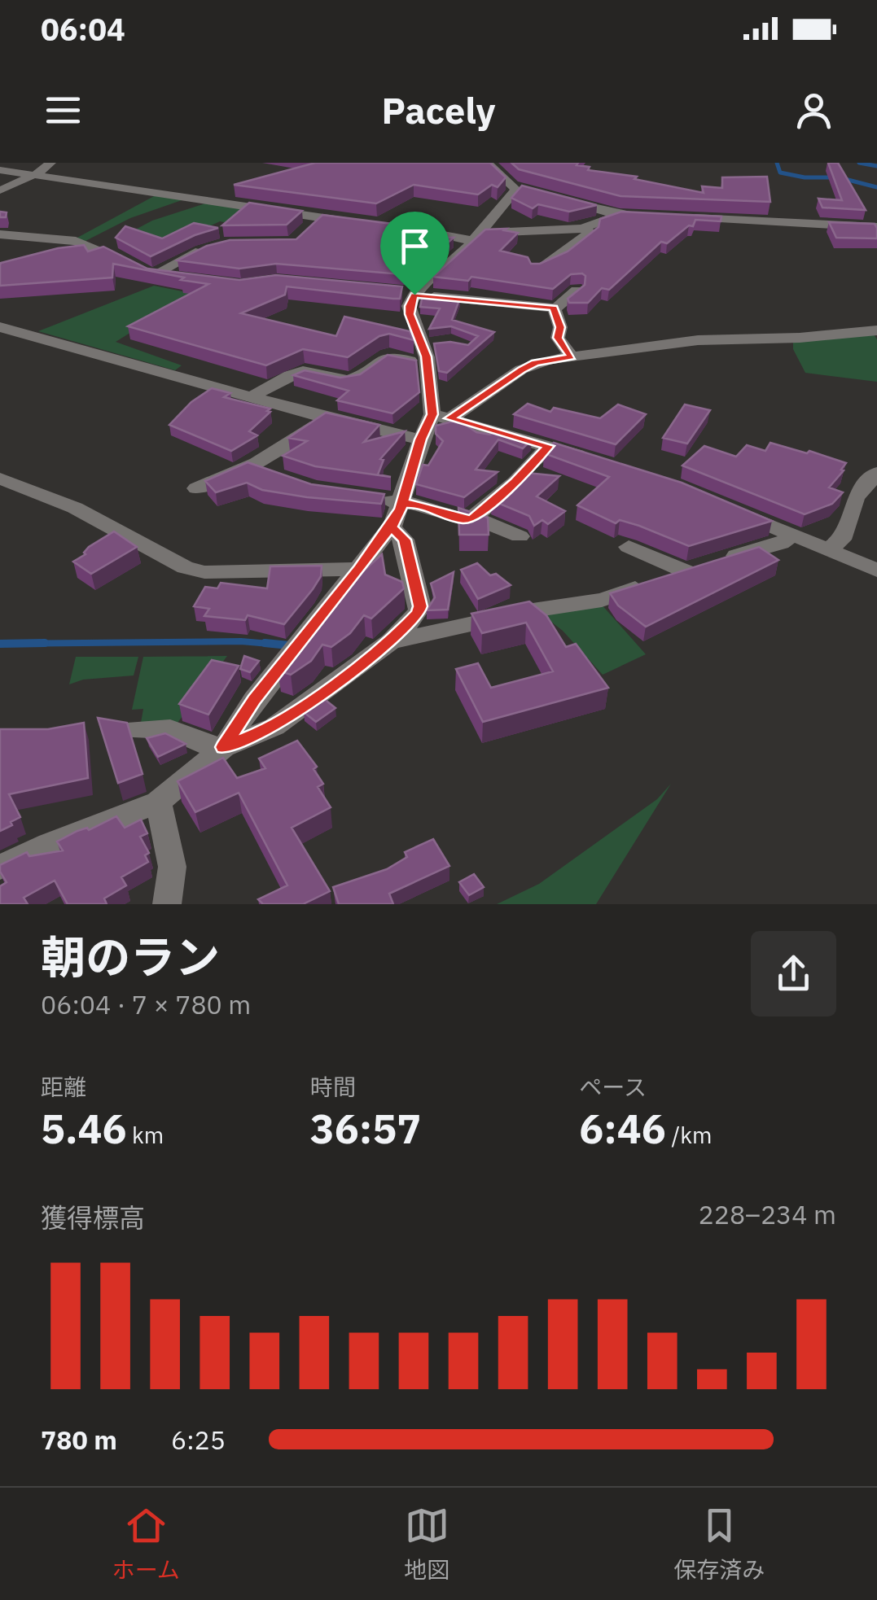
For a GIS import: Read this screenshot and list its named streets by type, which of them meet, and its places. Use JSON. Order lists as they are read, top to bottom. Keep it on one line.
{"page":{"status":"06:04","header":"Pacely","heading":["朝のラン","06:04 · 7 × 780 m"],"stats":[["距離","5.46 km"],["時間","36:57"],["ペース","6:46 /km"]],"chart":["獲得標高","228–234 m"],"list":[{"name":"780 m","note":"6:25"}],"tabs":["ホーム","地図","保存済み"]}}
